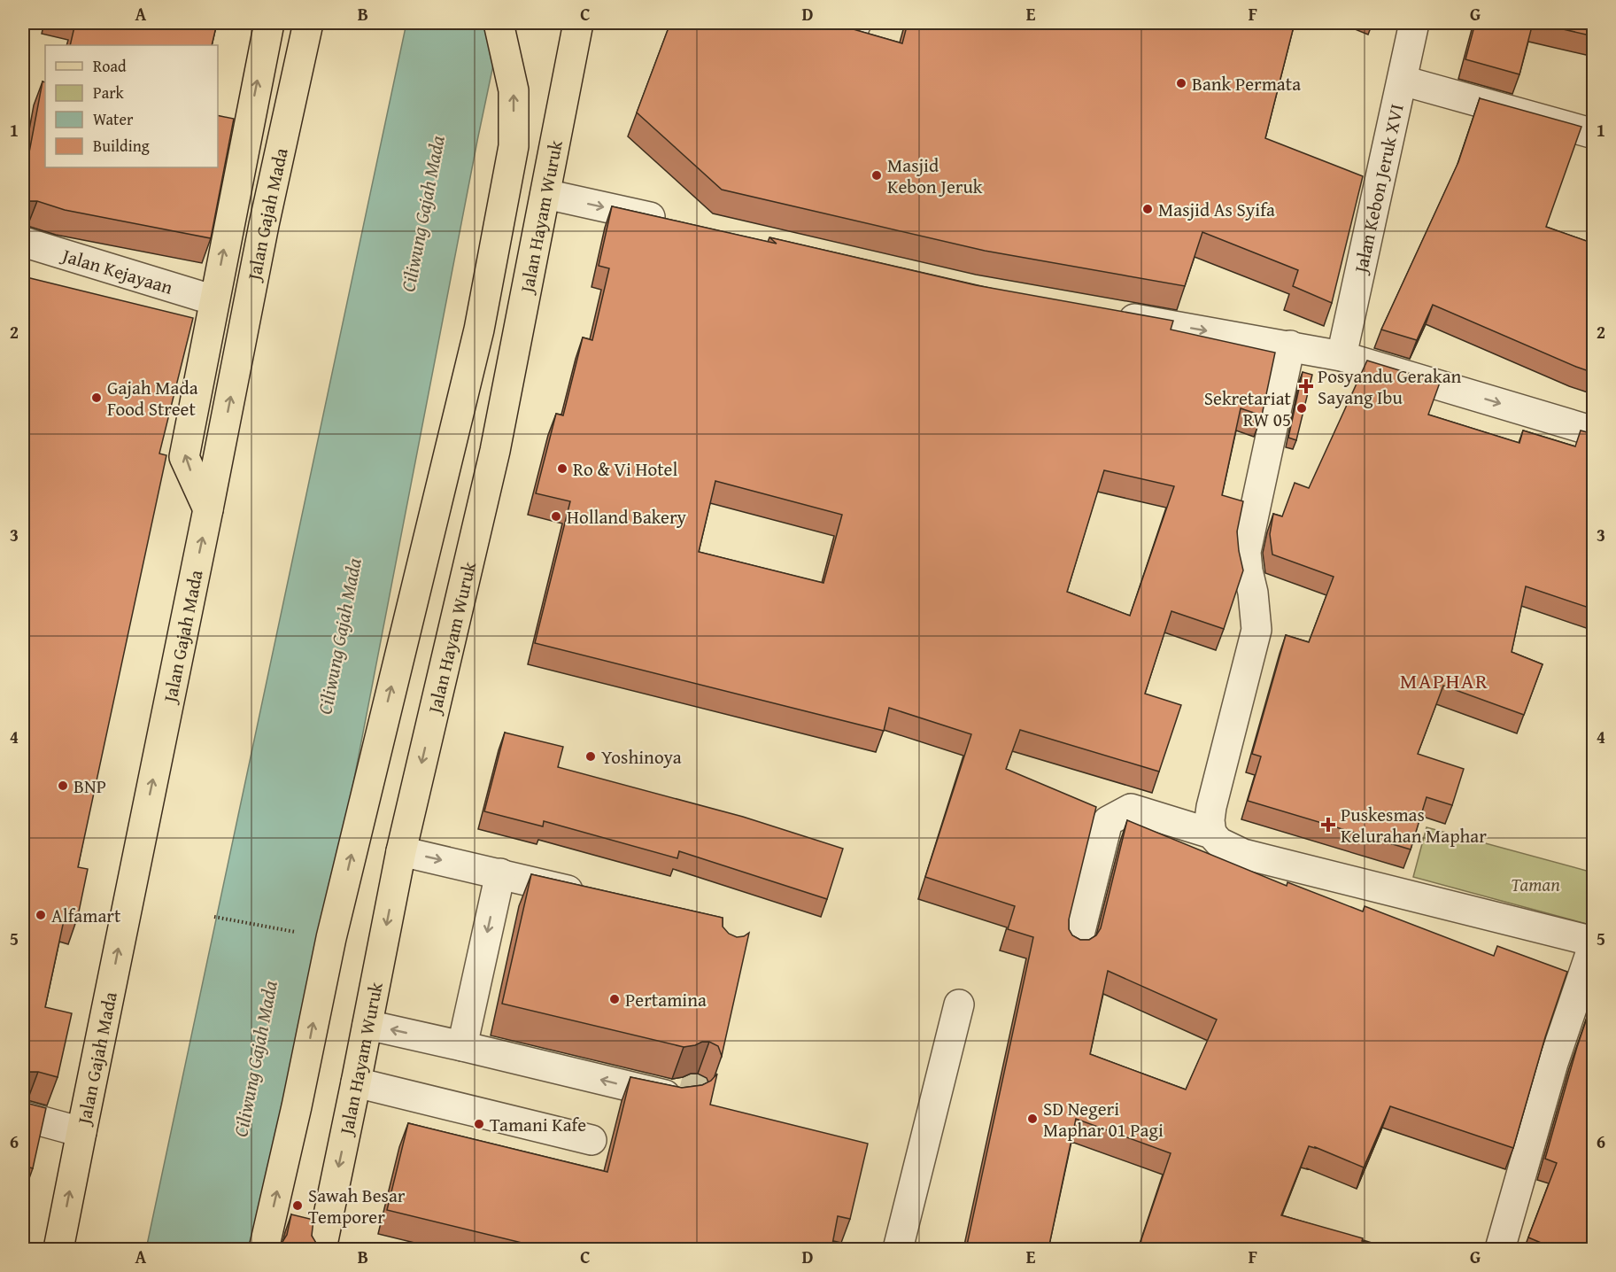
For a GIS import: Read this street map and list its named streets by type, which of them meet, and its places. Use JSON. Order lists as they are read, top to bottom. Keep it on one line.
{"streets":{"main road":["Jalan Gajah Mada","Jalan Hayam Wuruk"],"street":["Jalan Kebon Jeruk XVI","Jalan Kejayaan"]},"districts":["MAPHAR"],"water":["Ciliwung Gajah Mada"],"parks":["Taman"],"places":{"other":["Bank Permata","Masjid Kebon Jeruk","Masjid As Syifa","Gajah Mada Food Street","Sekretariat RW 05","Ro & Vi Hotel","Holland Bakery","Yoshinoya","BNP","Alfamart","Pertamina","SD Negeri Maphar 01 Pagi","Tamani Kafe","Sawah Besar Temporer"],"health":["Posyandu Gerakan Sayang Ibu","Puskesmas Kelurahan Maphar"]},"legend":["Road","Park","Water","Building"],"grid":{"columns":["A","B","C","D","E","F","G"],"rows":["1","2","3","4","5","6"]}}
